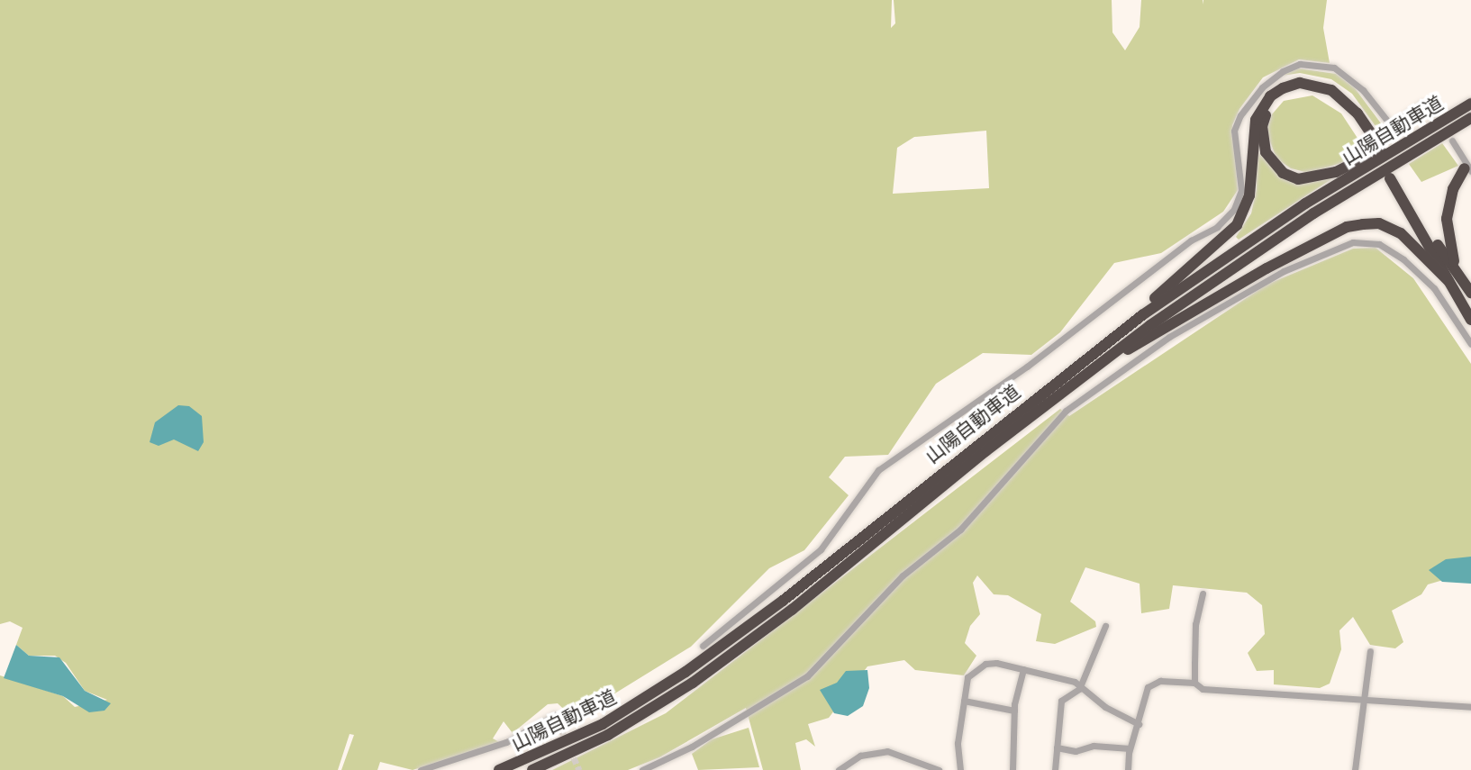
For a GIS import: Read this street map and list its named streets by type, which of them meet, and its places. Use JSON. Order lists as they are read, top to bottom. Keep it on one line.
{"streets":{"highway":["山陽自動車道"]}}
